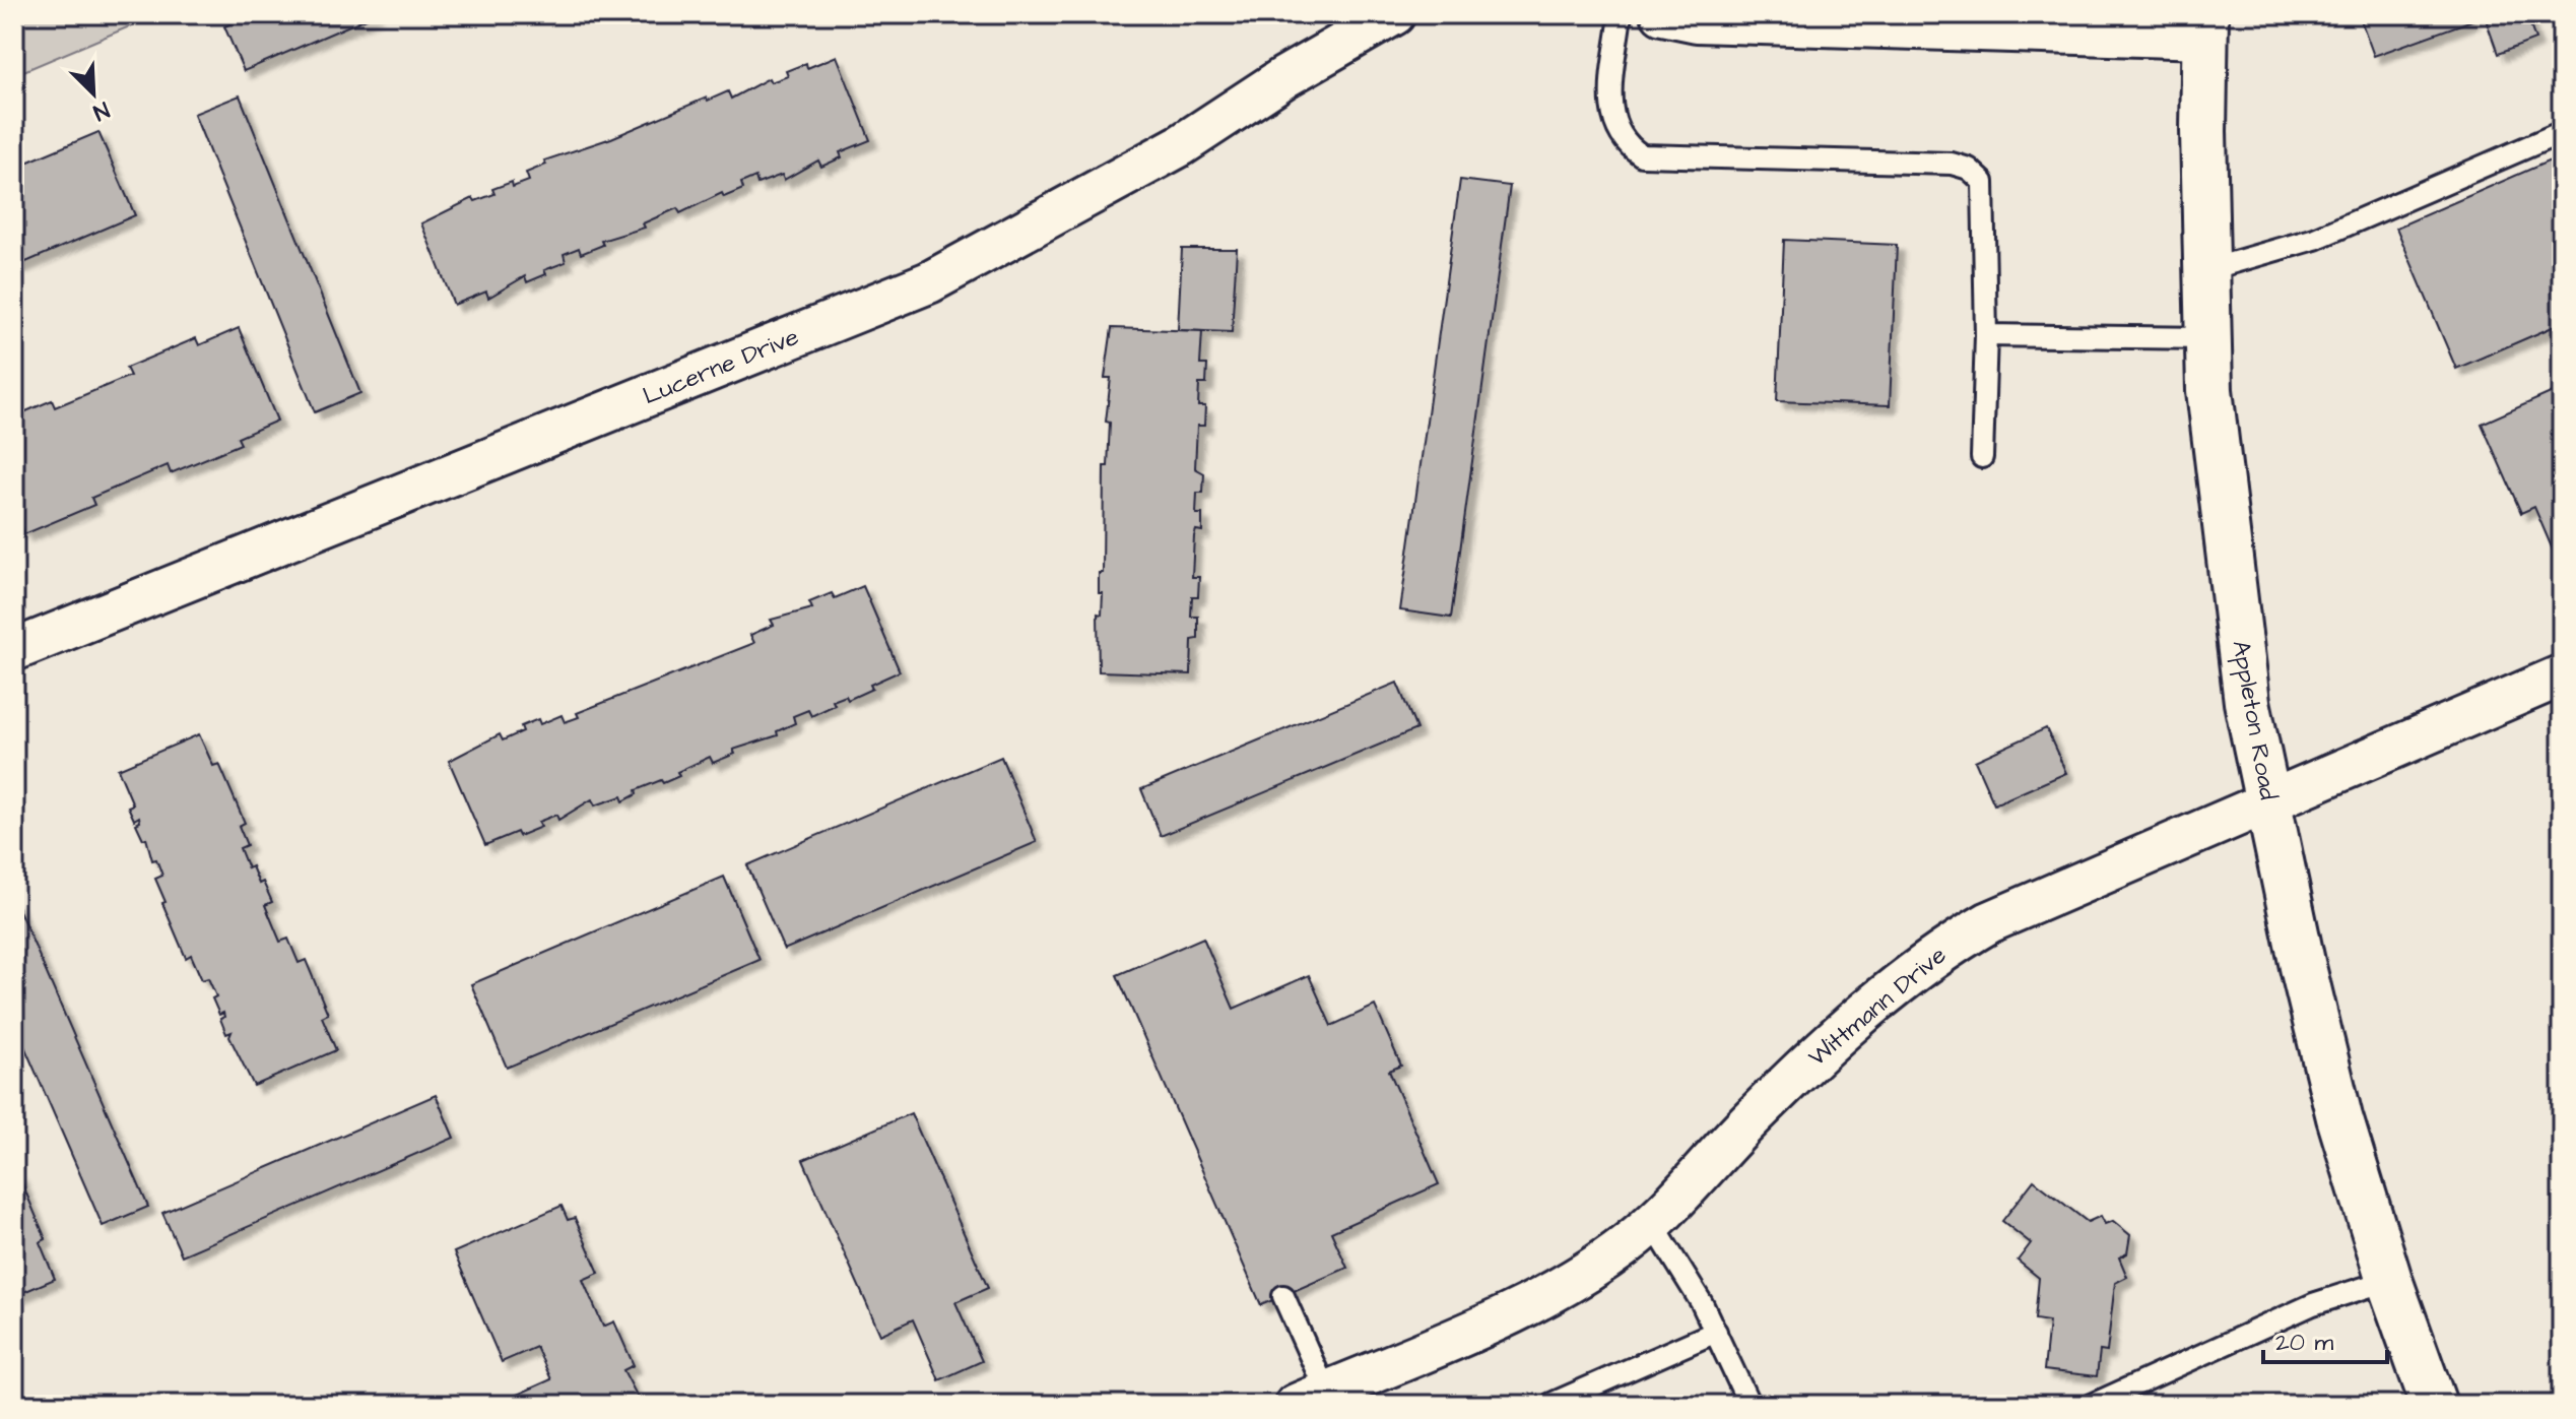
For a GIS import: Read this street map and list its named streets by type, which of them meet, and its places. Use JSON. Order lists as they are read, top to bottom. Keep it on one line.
{"streets":{"main road":["Appleton Road"],"street":["Lucerne Drive","Wittmann Drive"]},"crossings":[["Appleton Road","Wittmann Drive"]],"scale_bar":"20 m","north":"bottom right"}
